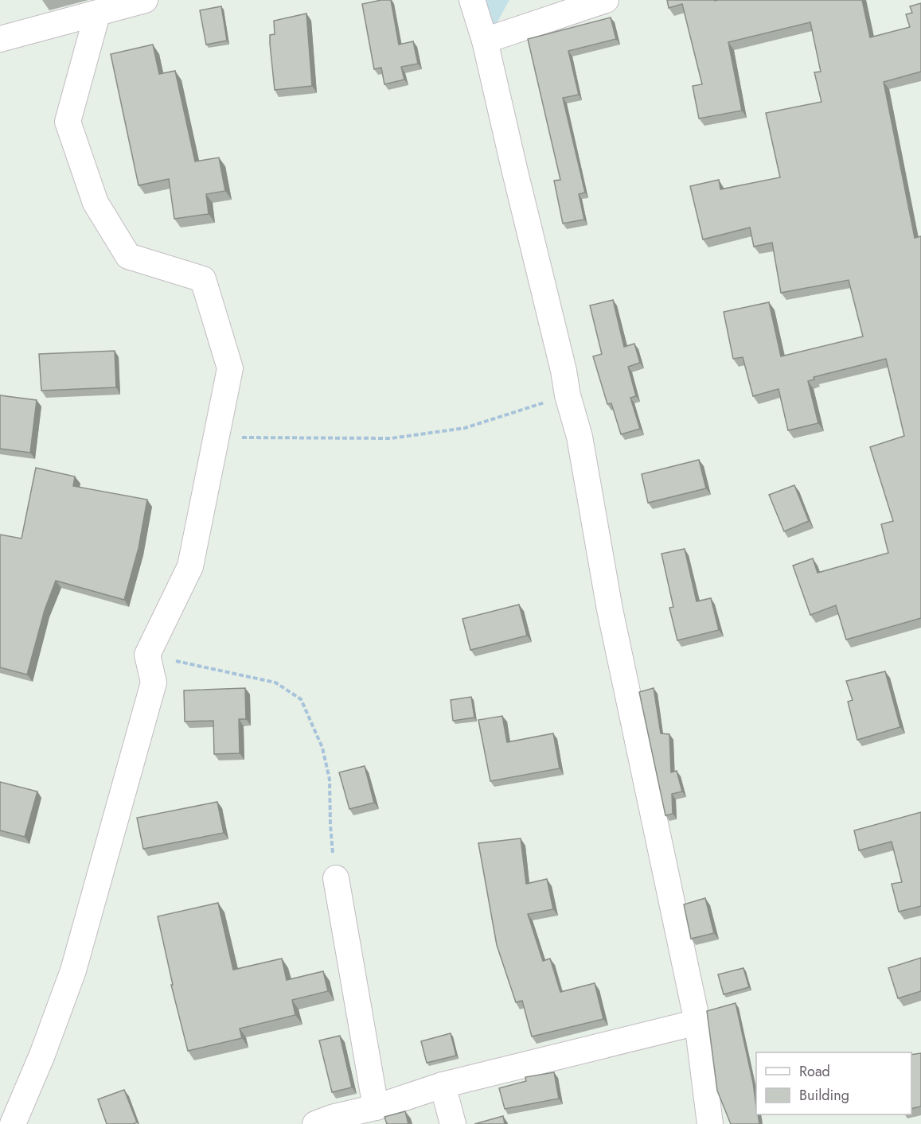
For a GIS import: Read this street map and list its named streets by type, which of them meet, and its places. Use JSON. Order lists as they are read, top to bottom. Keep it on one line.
{"legend":["Road","Building"]}
